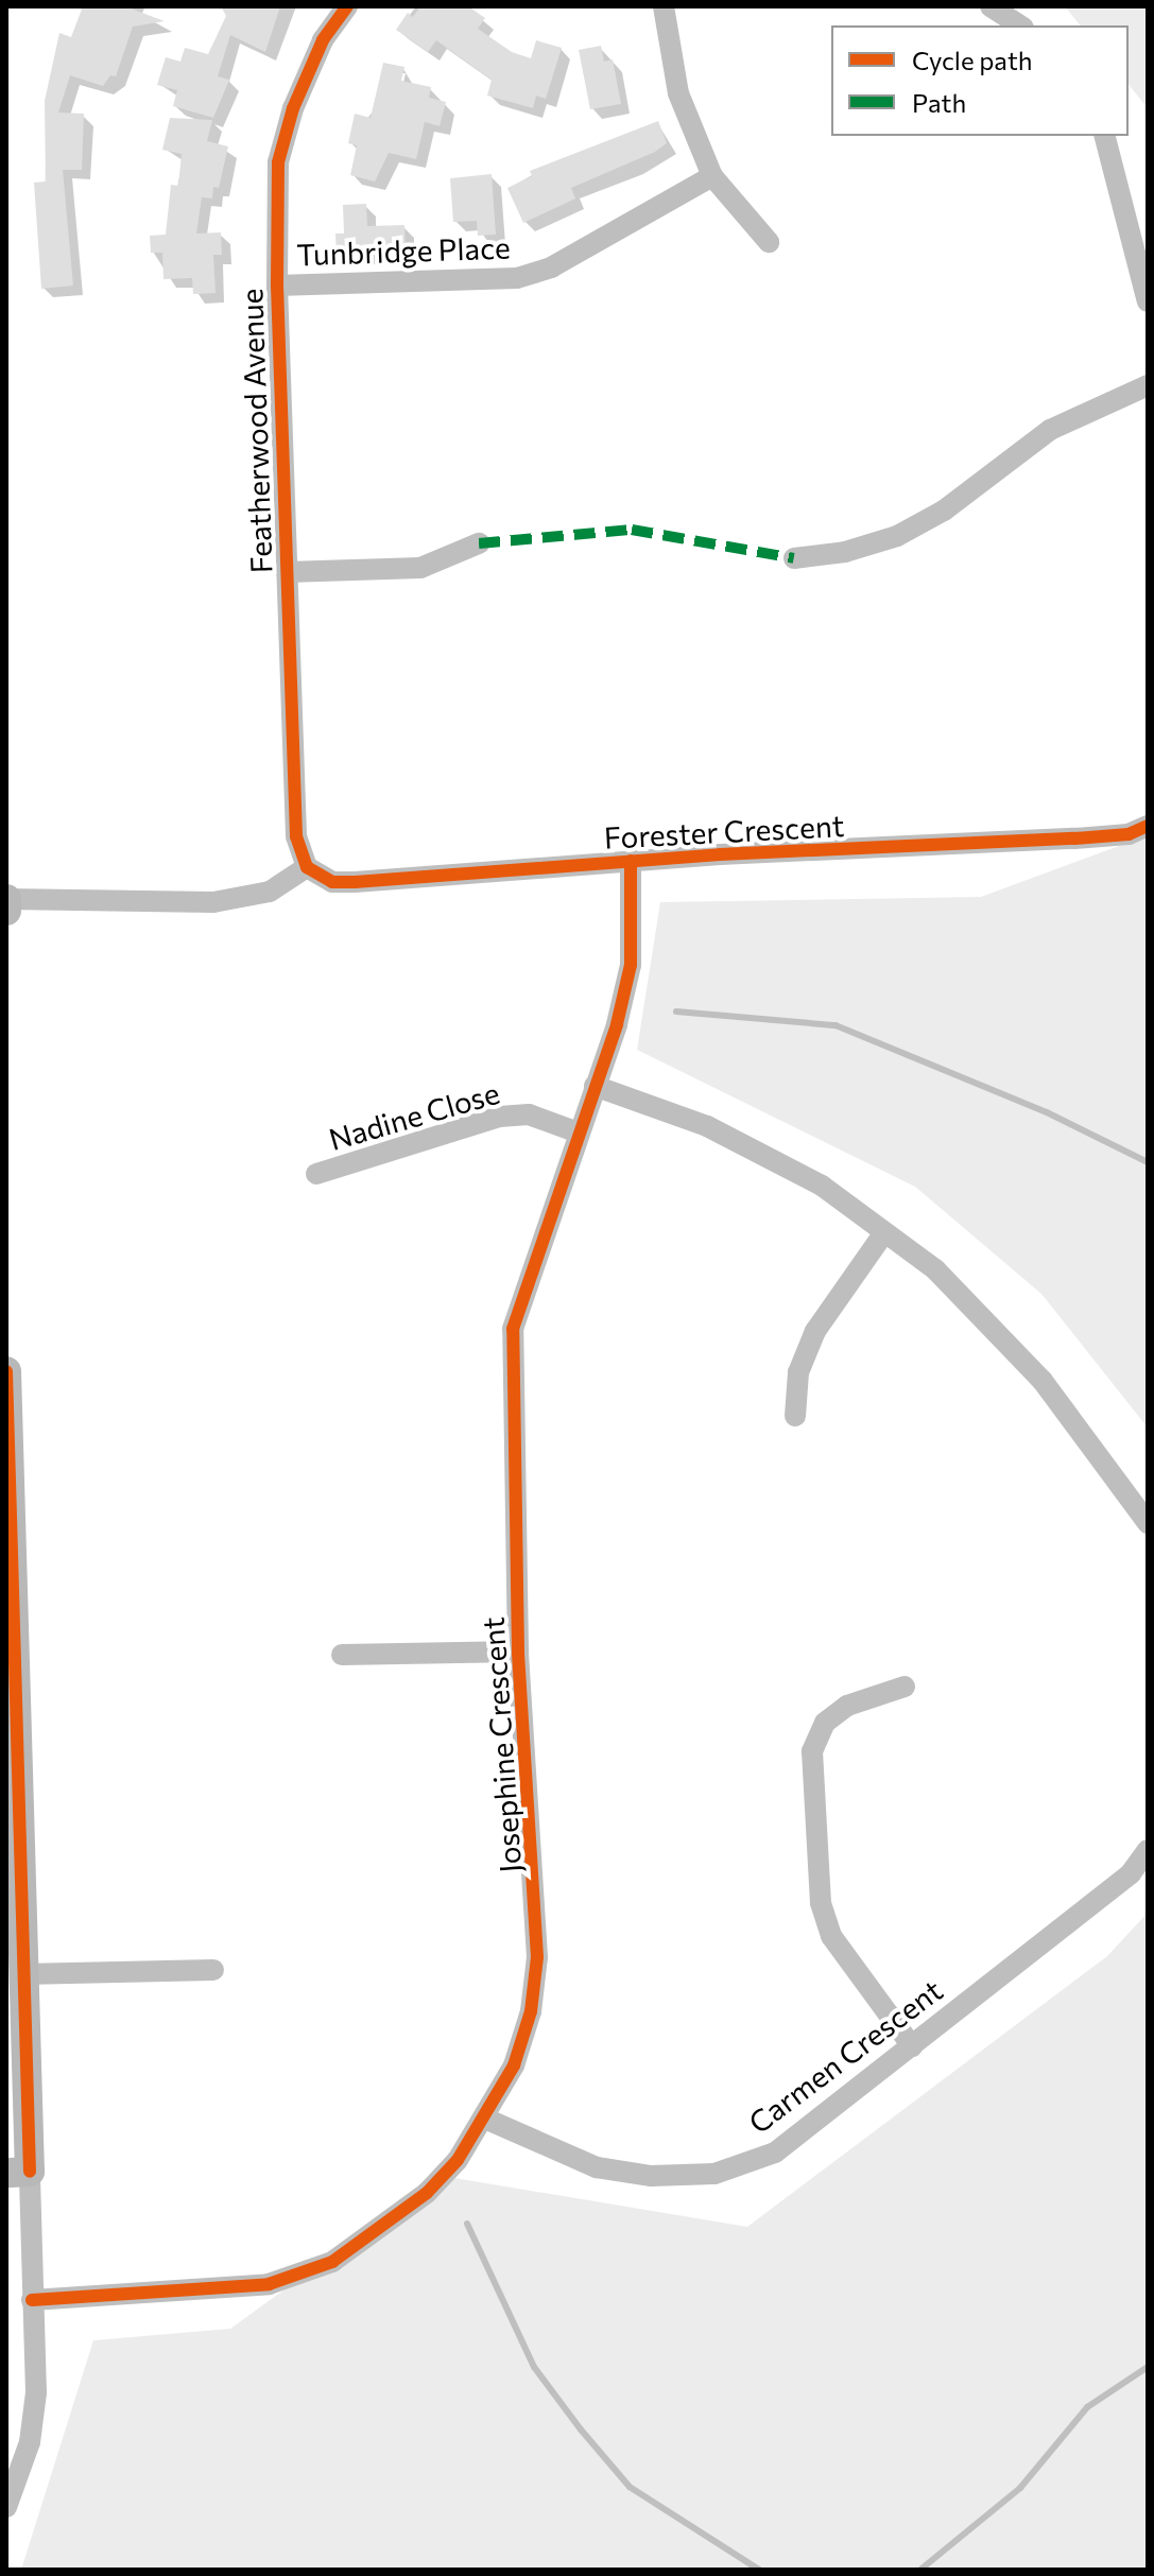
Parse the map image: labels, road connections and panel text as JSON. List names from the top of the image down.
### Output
{
  "streets": {
    "street": [
      "Tunbridge Place",
      "Featherwood Avenue",
      "Forester Crescent",
      "Nadine Close",
      "Josephine Crescent",
      "Carmen Crescent"
    ]
  },
  "crossings": [
    ["Tunbridge Place", "Featherwood Avenue"],
    ["Featherwood Avenue", "Forester Crescent"],
    ["Forester Crescent", "Josephine Crescent"],
    ["Nadine Close", "Josephine Crescent"],
    ["Josephine Crescent", "Carmen Crescent"]
  ],
  "legend": ["Cycle path", "Path"]
}
